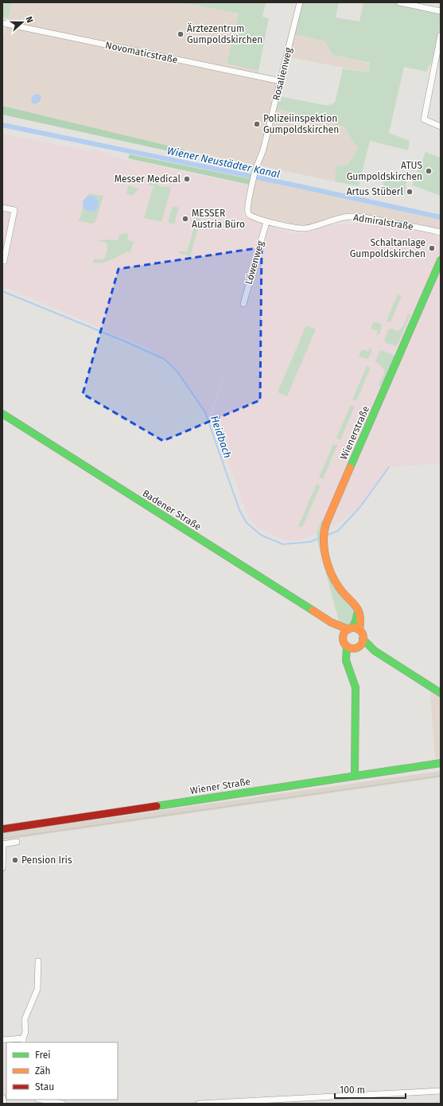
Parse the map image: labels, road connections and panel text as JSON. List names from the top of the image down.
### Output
{
  "streets": {
    "main road": ["Wienerstraße", "Badener Straße", "Wiener Straße"],
    "street": [
      "Novomaticstraße",
      "Rosalienweg",
      "Admiralstraße",
      "Löwenweg"
    ]
  },
  "crossings": [
    ["Novomaticstraße", "Rosalienweg"],
    ["Rosalienweg", "Admiralstraße"],
    ["Admiralstraße", "Löwenweg"]
  ],
  "water": ["Wiener Neustädter Kanal", "Heidbach"],
  "places": [
    "Ärztezentrum Gumpoldskirchen",
    "Polizeiinspektion Gumpoldskirchen",
    "ATUS Gumpoldskirchen",
    "Messer Medical",
    "Artus Stüberl",
    "MESSER Austria Büro",
    "Schaltanlage Gumpoldskirchen",
    "Pension Iris"
  ],
  "legend": ["Frei", "Zäh", "Stau"],
  "scale_bar": "100 m",
  "north": "right"
}
